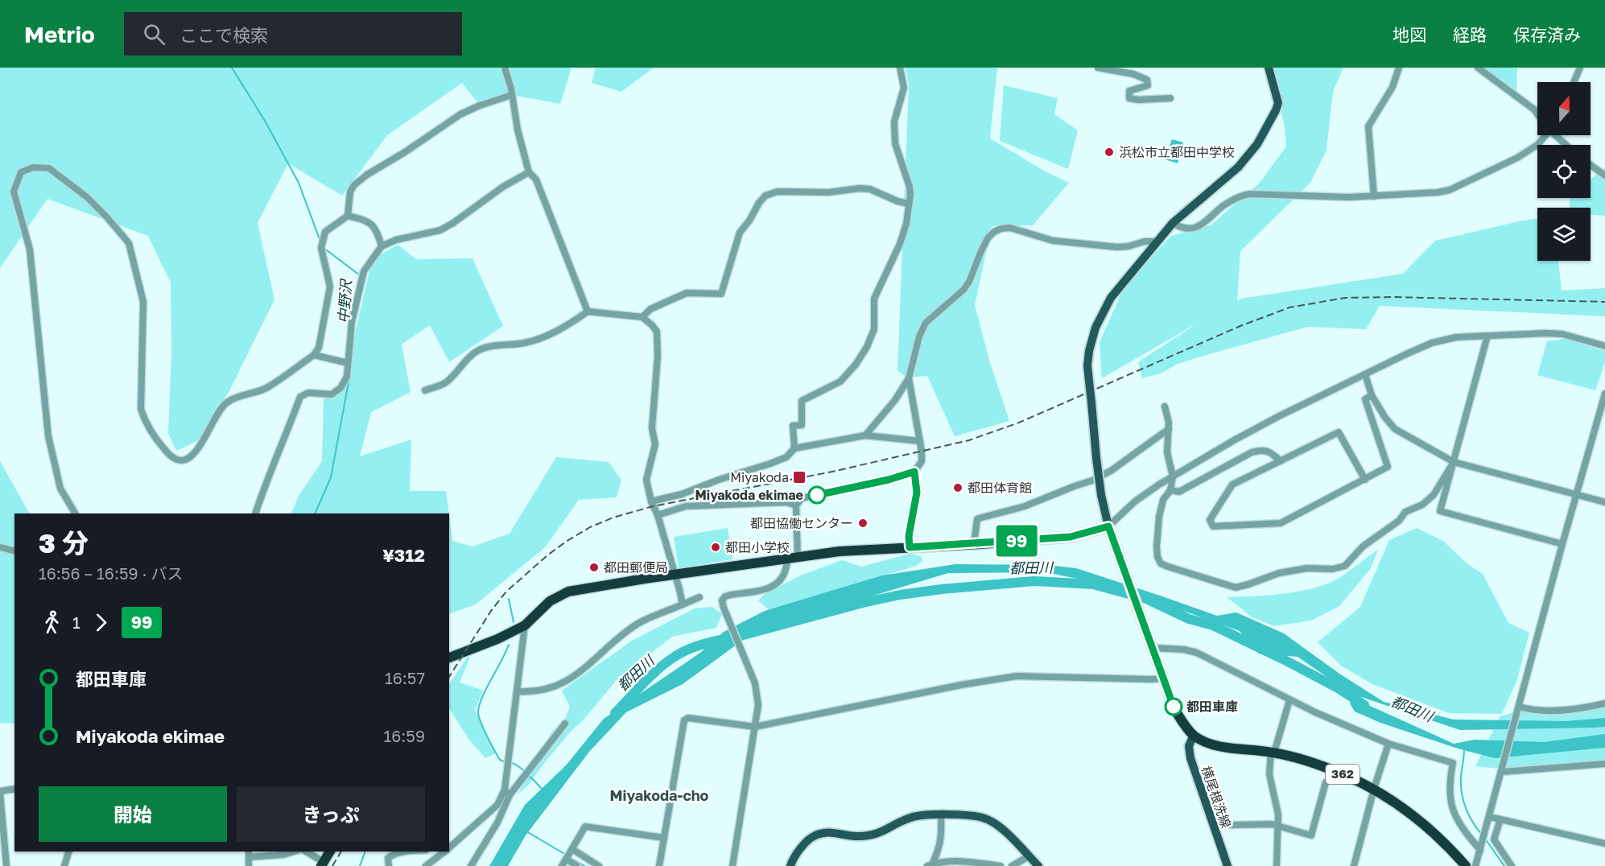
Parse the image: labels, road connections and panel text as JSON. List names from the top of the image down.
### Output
{
  "streets": {
    "highway": ["362"],
    "main road": ["横尾根洗線"]
  },
  "crossings": [
    ["362", "横尾根洗線"]
  ],
  "districts": ["Miyakoda-cho"],
  "water": ["中野沢", "都田川"],
  "places": {
    "other": [
      "浜松市立都田中学校",
      "都田体育館",
      "Miyakoda ekimae",
      "都田協働センター",
      "都田小学校",
      "都田郵便局",
      "都田車庫"
    ],
    "transit": ["Miyakoda"]
  },
  "lines": ["bus line 99"],
  "north": "top",
  "page": {
    "header": "Metrio",
    "search": "ここで検索",
    "nav": ["地図", "経路", "保存済み"],
    "on_map": "99",
    "heading": ["3 分", "16:56 – 16:59 · バス", "¥312"],
    "legs": ["1", "99"],
    "list": [
      {
        "name": "都田車庫",
        "value": "16:57"
      },
      {
        "name": "Miyakoda ekimae",
        "value": "16:59"
      }
    ],
    "buttons": ["開始", "きっぷ"]
  }
}
